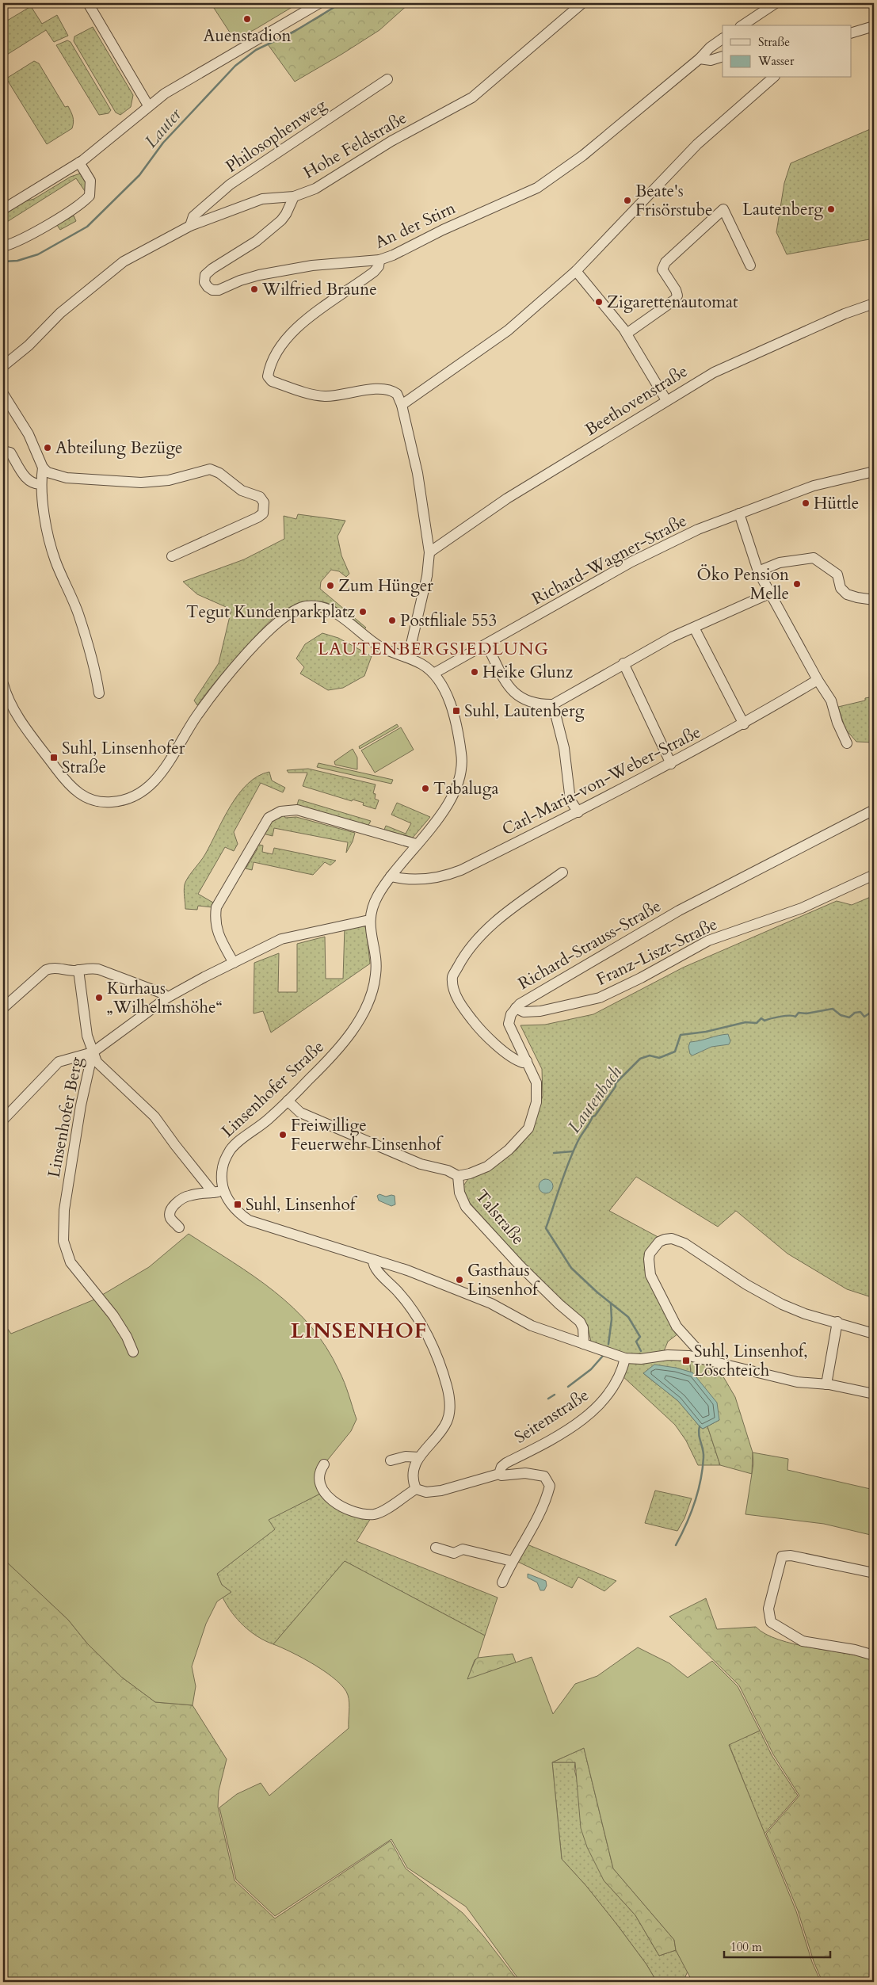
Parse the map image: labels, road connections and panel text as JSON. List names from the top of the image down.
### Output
{
  "streets": {
    "street": [
      "Philosophenweg",
      "Hohe Feldstraße",
      "An der Stirn",
      "Beethovenstraße",
      "Richard-Wagner-Straße",
      "Carl-Maria-von-Weber-Straße",
      "Richard-Strauss-Straße",
      "Franz-Liszt-Straße",
      "Linsenhofer Straße",
      "Linsenhofer Berg",
      "Talstraße",
      "Seitenstraße"
    ]
  },
  "crossings": [
    ["Philosophenweg", "Hohe Feldstraße"],
    ["Hohe Feldstraße", "An der Stirn"],
    ["Richard-Wagner-Straße", "Linsenhofer Straße"],
    ["Carl-Maria-von-Weber-Straße", "Linsenhofer Straße"],
    ["Richard-Strauss-Straße", "Franz-Liszt-Straße"],
    ["Richard-Strauss-Straße", "Talstraße"],
    ["Linsenhofer Straße", "Talstraße"],
    ["Linsenhofer Straße", "Seitenstraße"]
  ],
  "districts": ["LAUTENBERGSIEDLUNG", "LINSENHOF"],
  "water": ["Lauter", "Lautenbach"],
  "places": {
    "other": [
      "Auenstadion",
      "Beate's Frisörstube",
      "Lautenberg",
      "Wilfried Braune",
      "Zigarettenautomat",
      "Abteilung Bezüge",
      "Hüttle",
      "Öko Pension Melle",
      "Zum Hünger",
      "Tegut Kundenparkplatz",
      "Postfiliale 553",
      "Heike Glunz",
      "Tabaluga",
      "Kurhaus „Wilhelmshöhe“",
      "Freiwillige Feuerwehr Linsenhof",
      "Gasthaus Linsenhof"
    ],
    "transit": [
      "Suhl, Lautenberg",
      "Suhl, Linsenhofer Straße",
      "Suhl, Linsenhof",
      "Suhl, Linsenhof, Löschteich"
    ]
  },
  "legend": ["Straße", "Wasser"],
  "scale_bar": "100 m"
}
